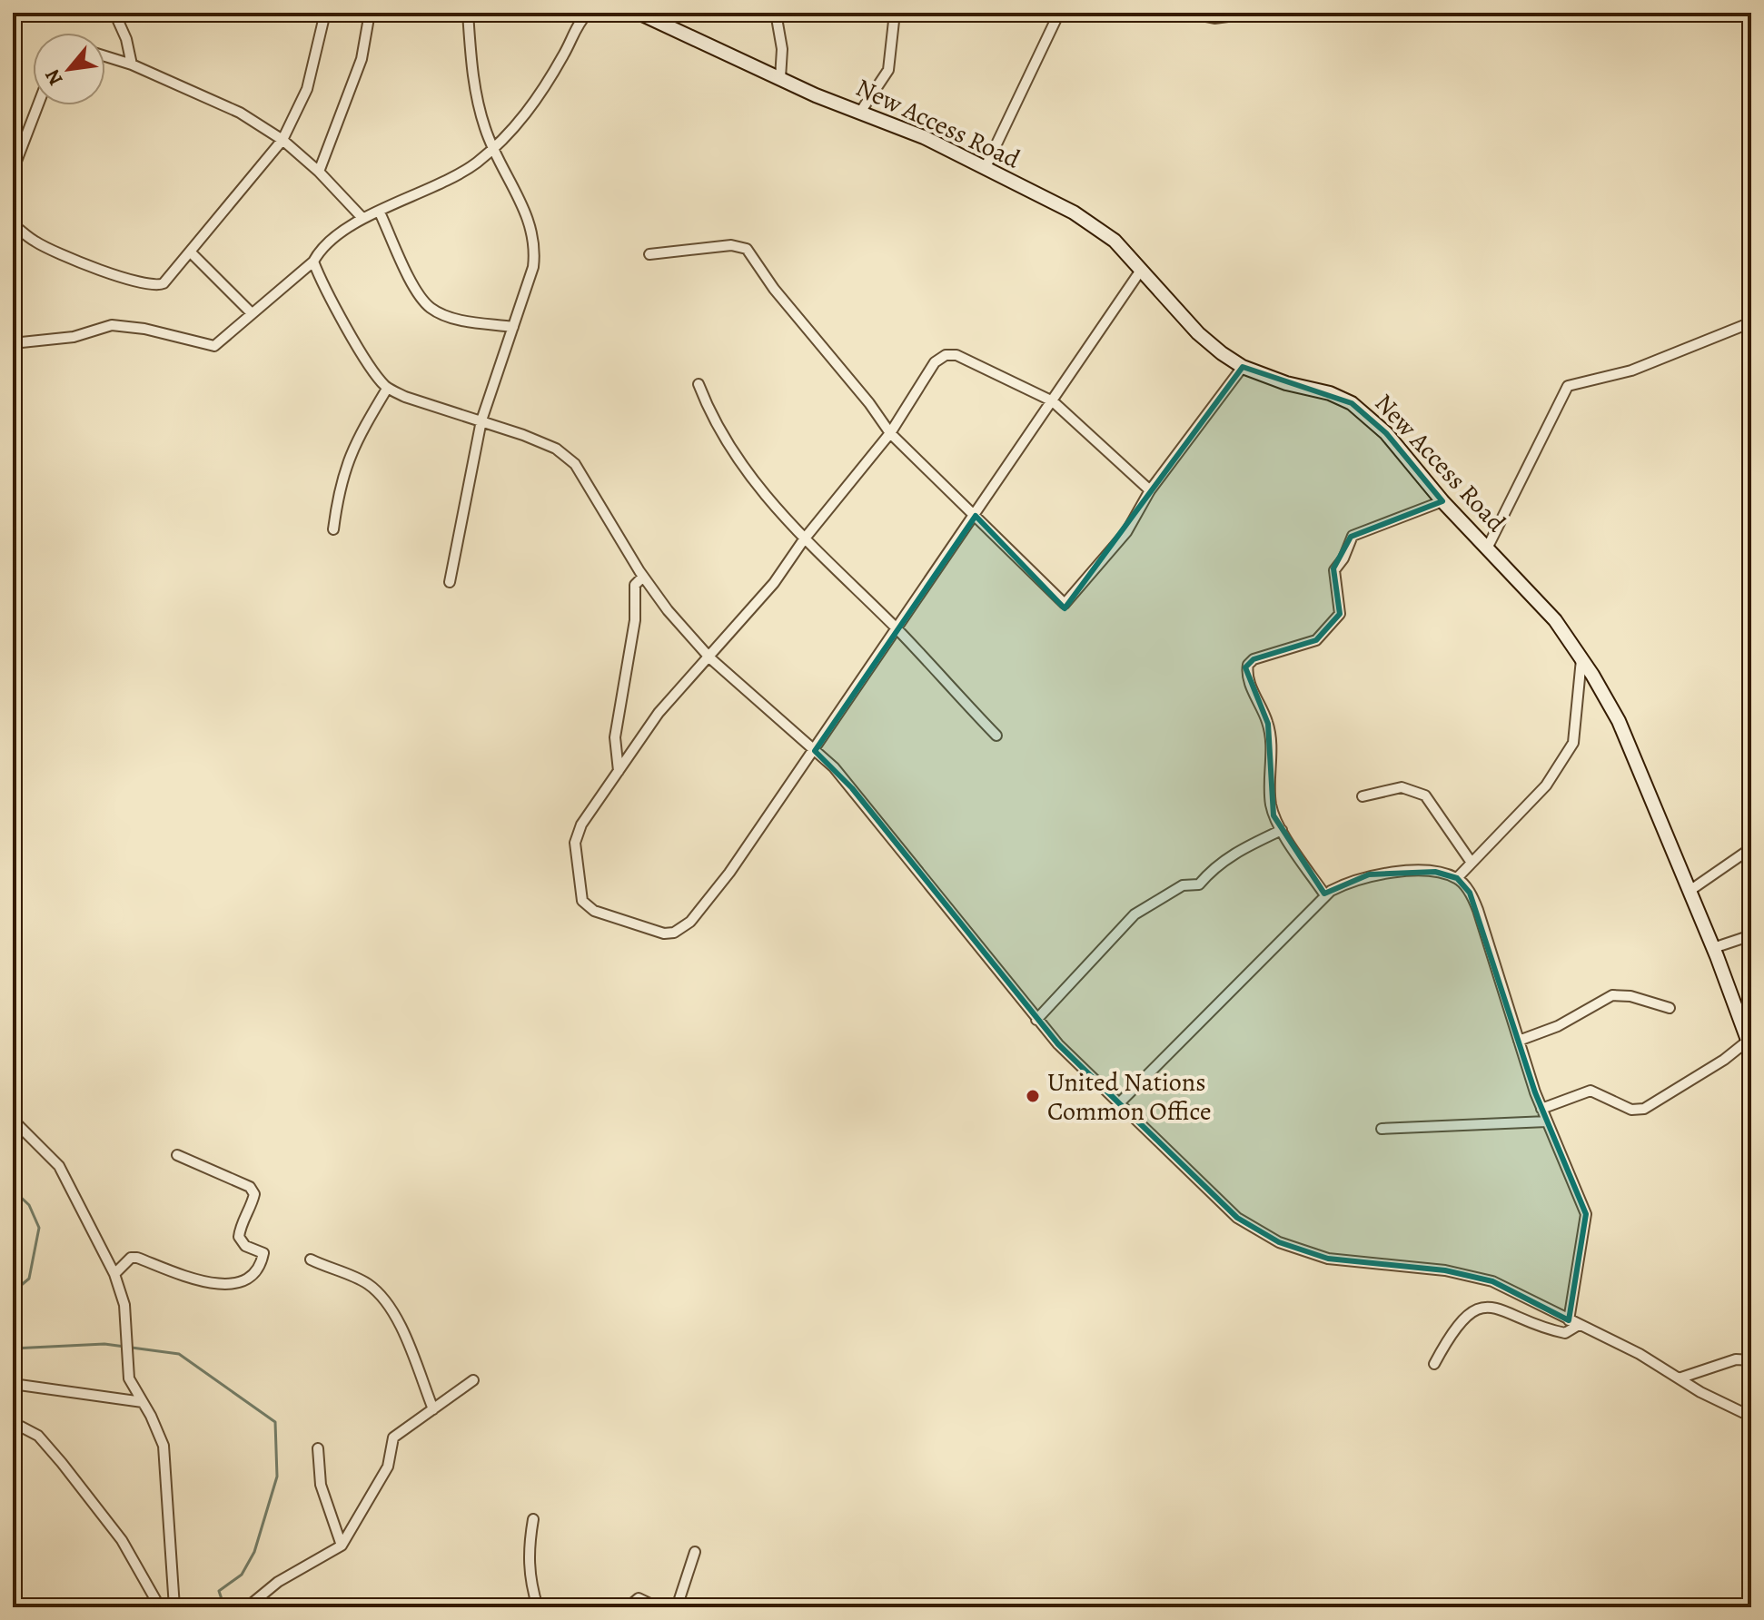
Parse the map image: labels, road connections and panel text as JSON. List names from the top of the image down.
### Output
{
  "streets": {
    "main road": ["New Access Road"]
  },
  "places": ["United Nations Common Office"],
  "north": "bottom left"
}
